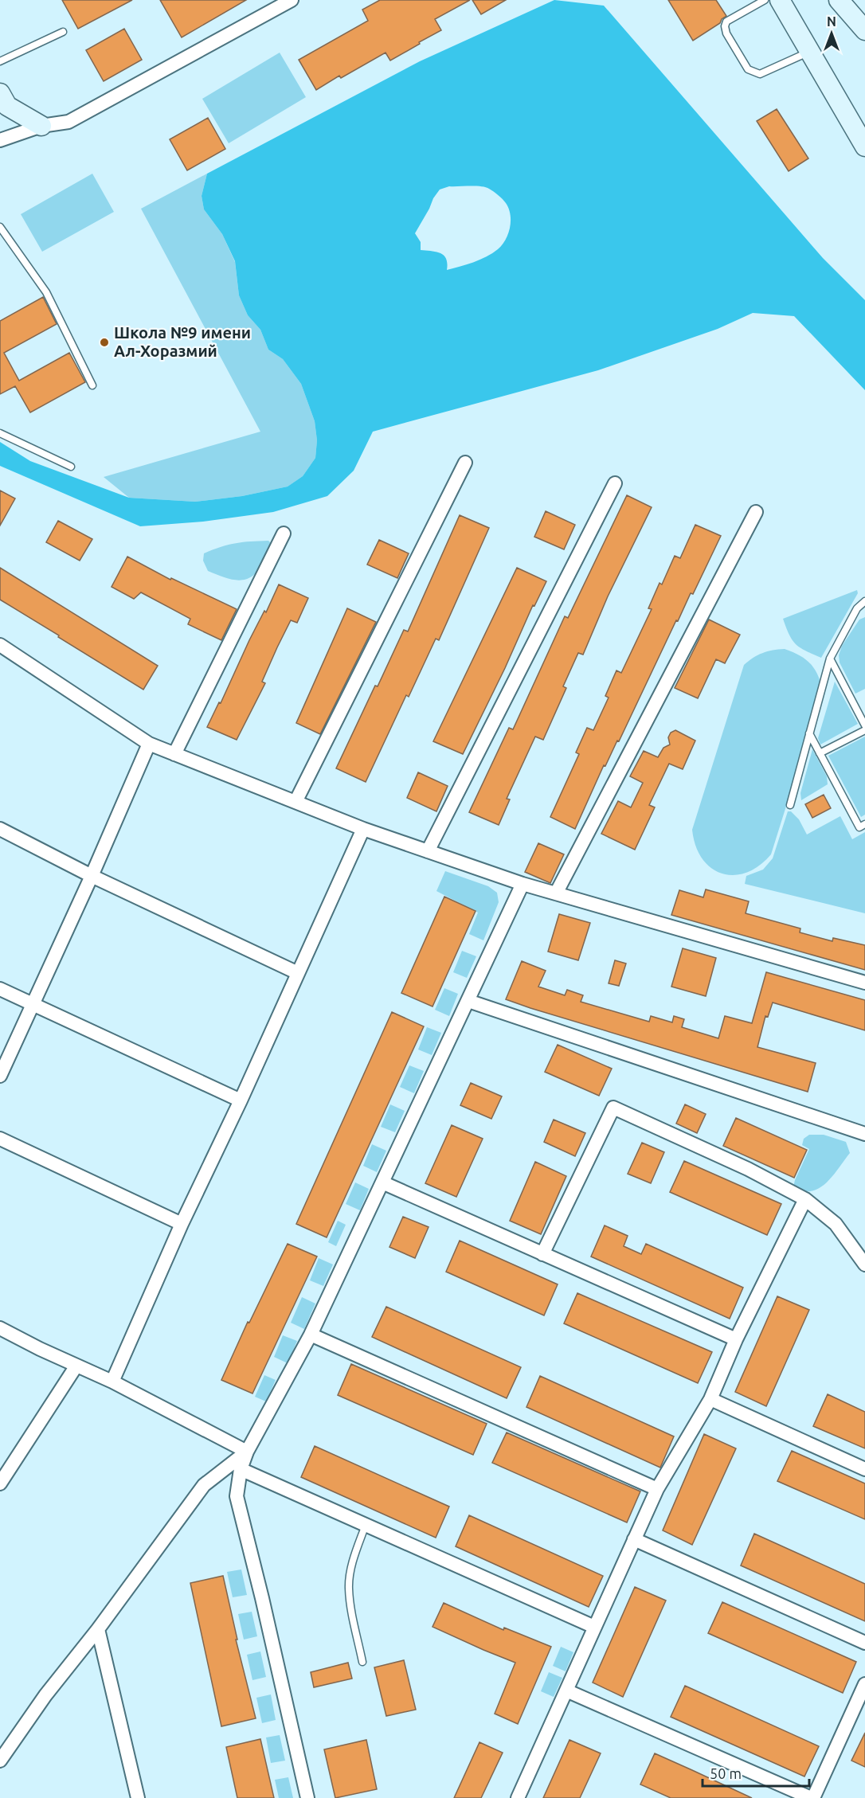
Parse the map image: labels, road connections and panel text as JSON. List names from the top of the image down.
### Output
{
  "places": ["Школа №9 имени Ал-Хоразмий"],
  "scale_bar": "50 m",
  "north": "top"
}
